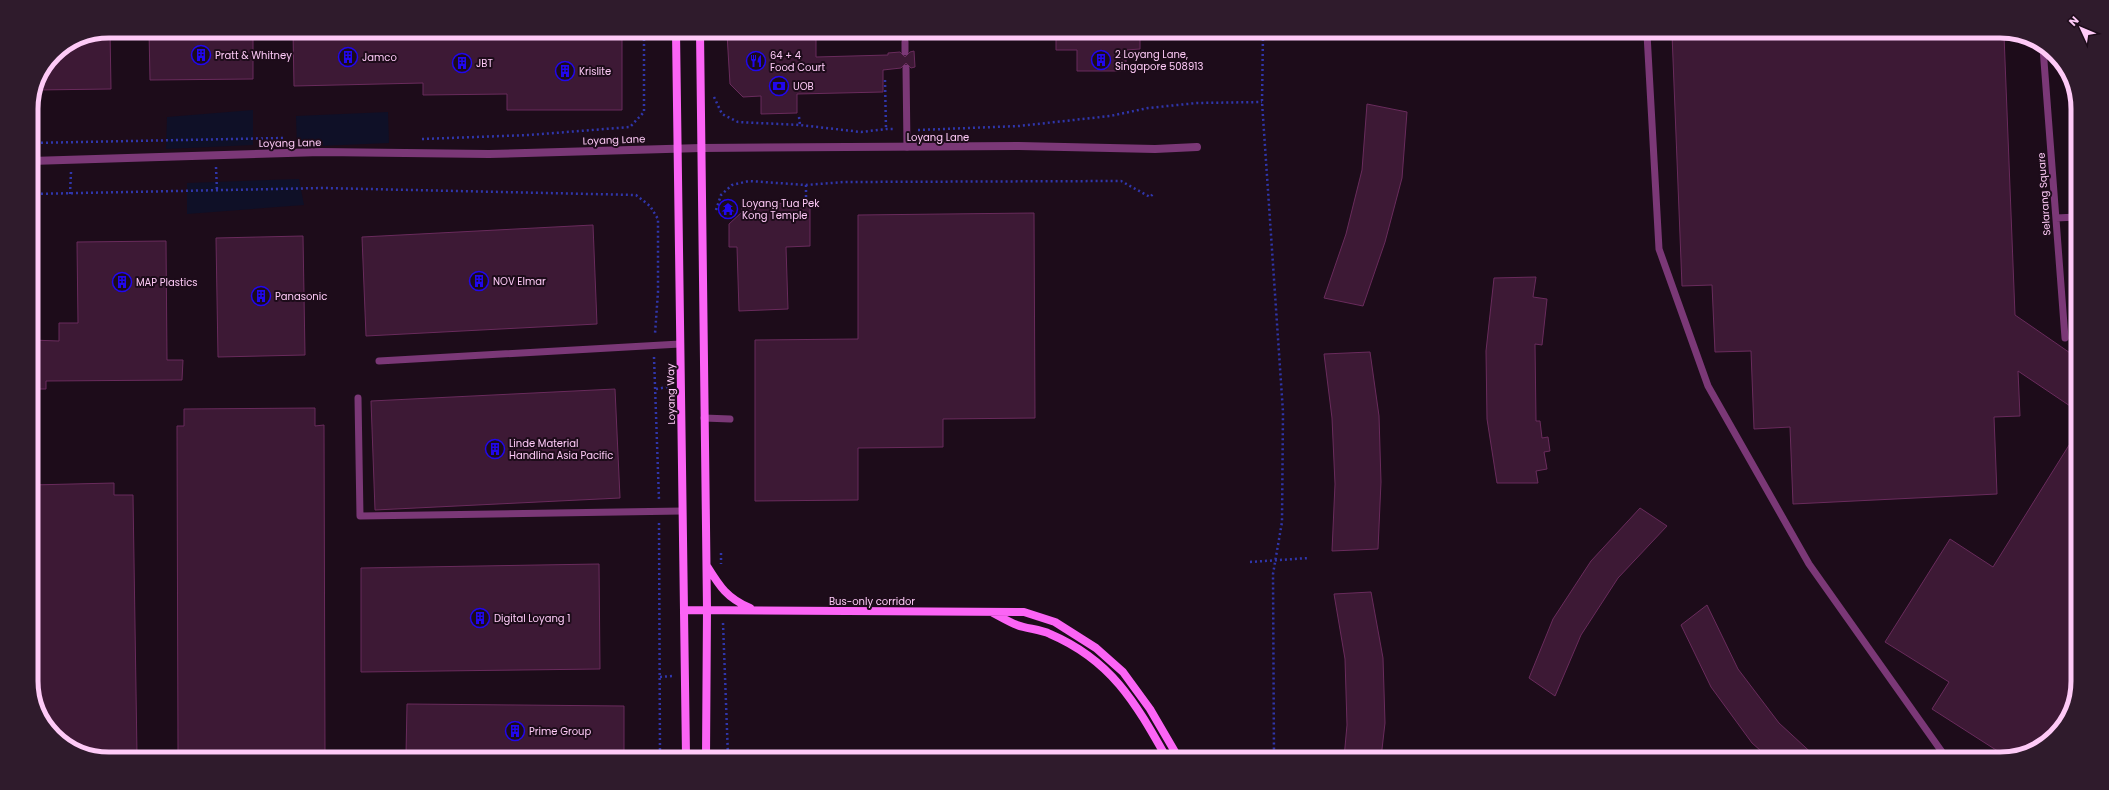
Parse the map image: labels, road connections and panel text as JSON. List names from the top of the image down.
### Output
{
  "streets": {
    "main road": ["Loyang Way", "Bus-only corridor"],
    "street": ["Loyang Lane"],
    "lane": ["Selarang Square"]
  },
  "crossings": [
    ["Loyang Lane", "Loyang Way"],
    ["Loyang Way", "Bus-only corridor"]
  ],
  "places": {
    "building": [
      "Pratt & Whitney",
      "Jamco",
      "2 Loyang Lane, Singapore 508913",
      "JBT",
      "Krislite",
      "NOV Elmar",
      "MAP Plastics",
      "Panasonic",
      "Linde Material Handlina Asia Pacific",
      "Digital Loyang 1",
      "Prime Group"
    ],
    "restaurant": ["64 + 4 Food Court"],
    "bank": ["UOB"],
    "temple": ["Loyang Tua Pek Kong Temple"]
  },
  "north": "top left"
}
